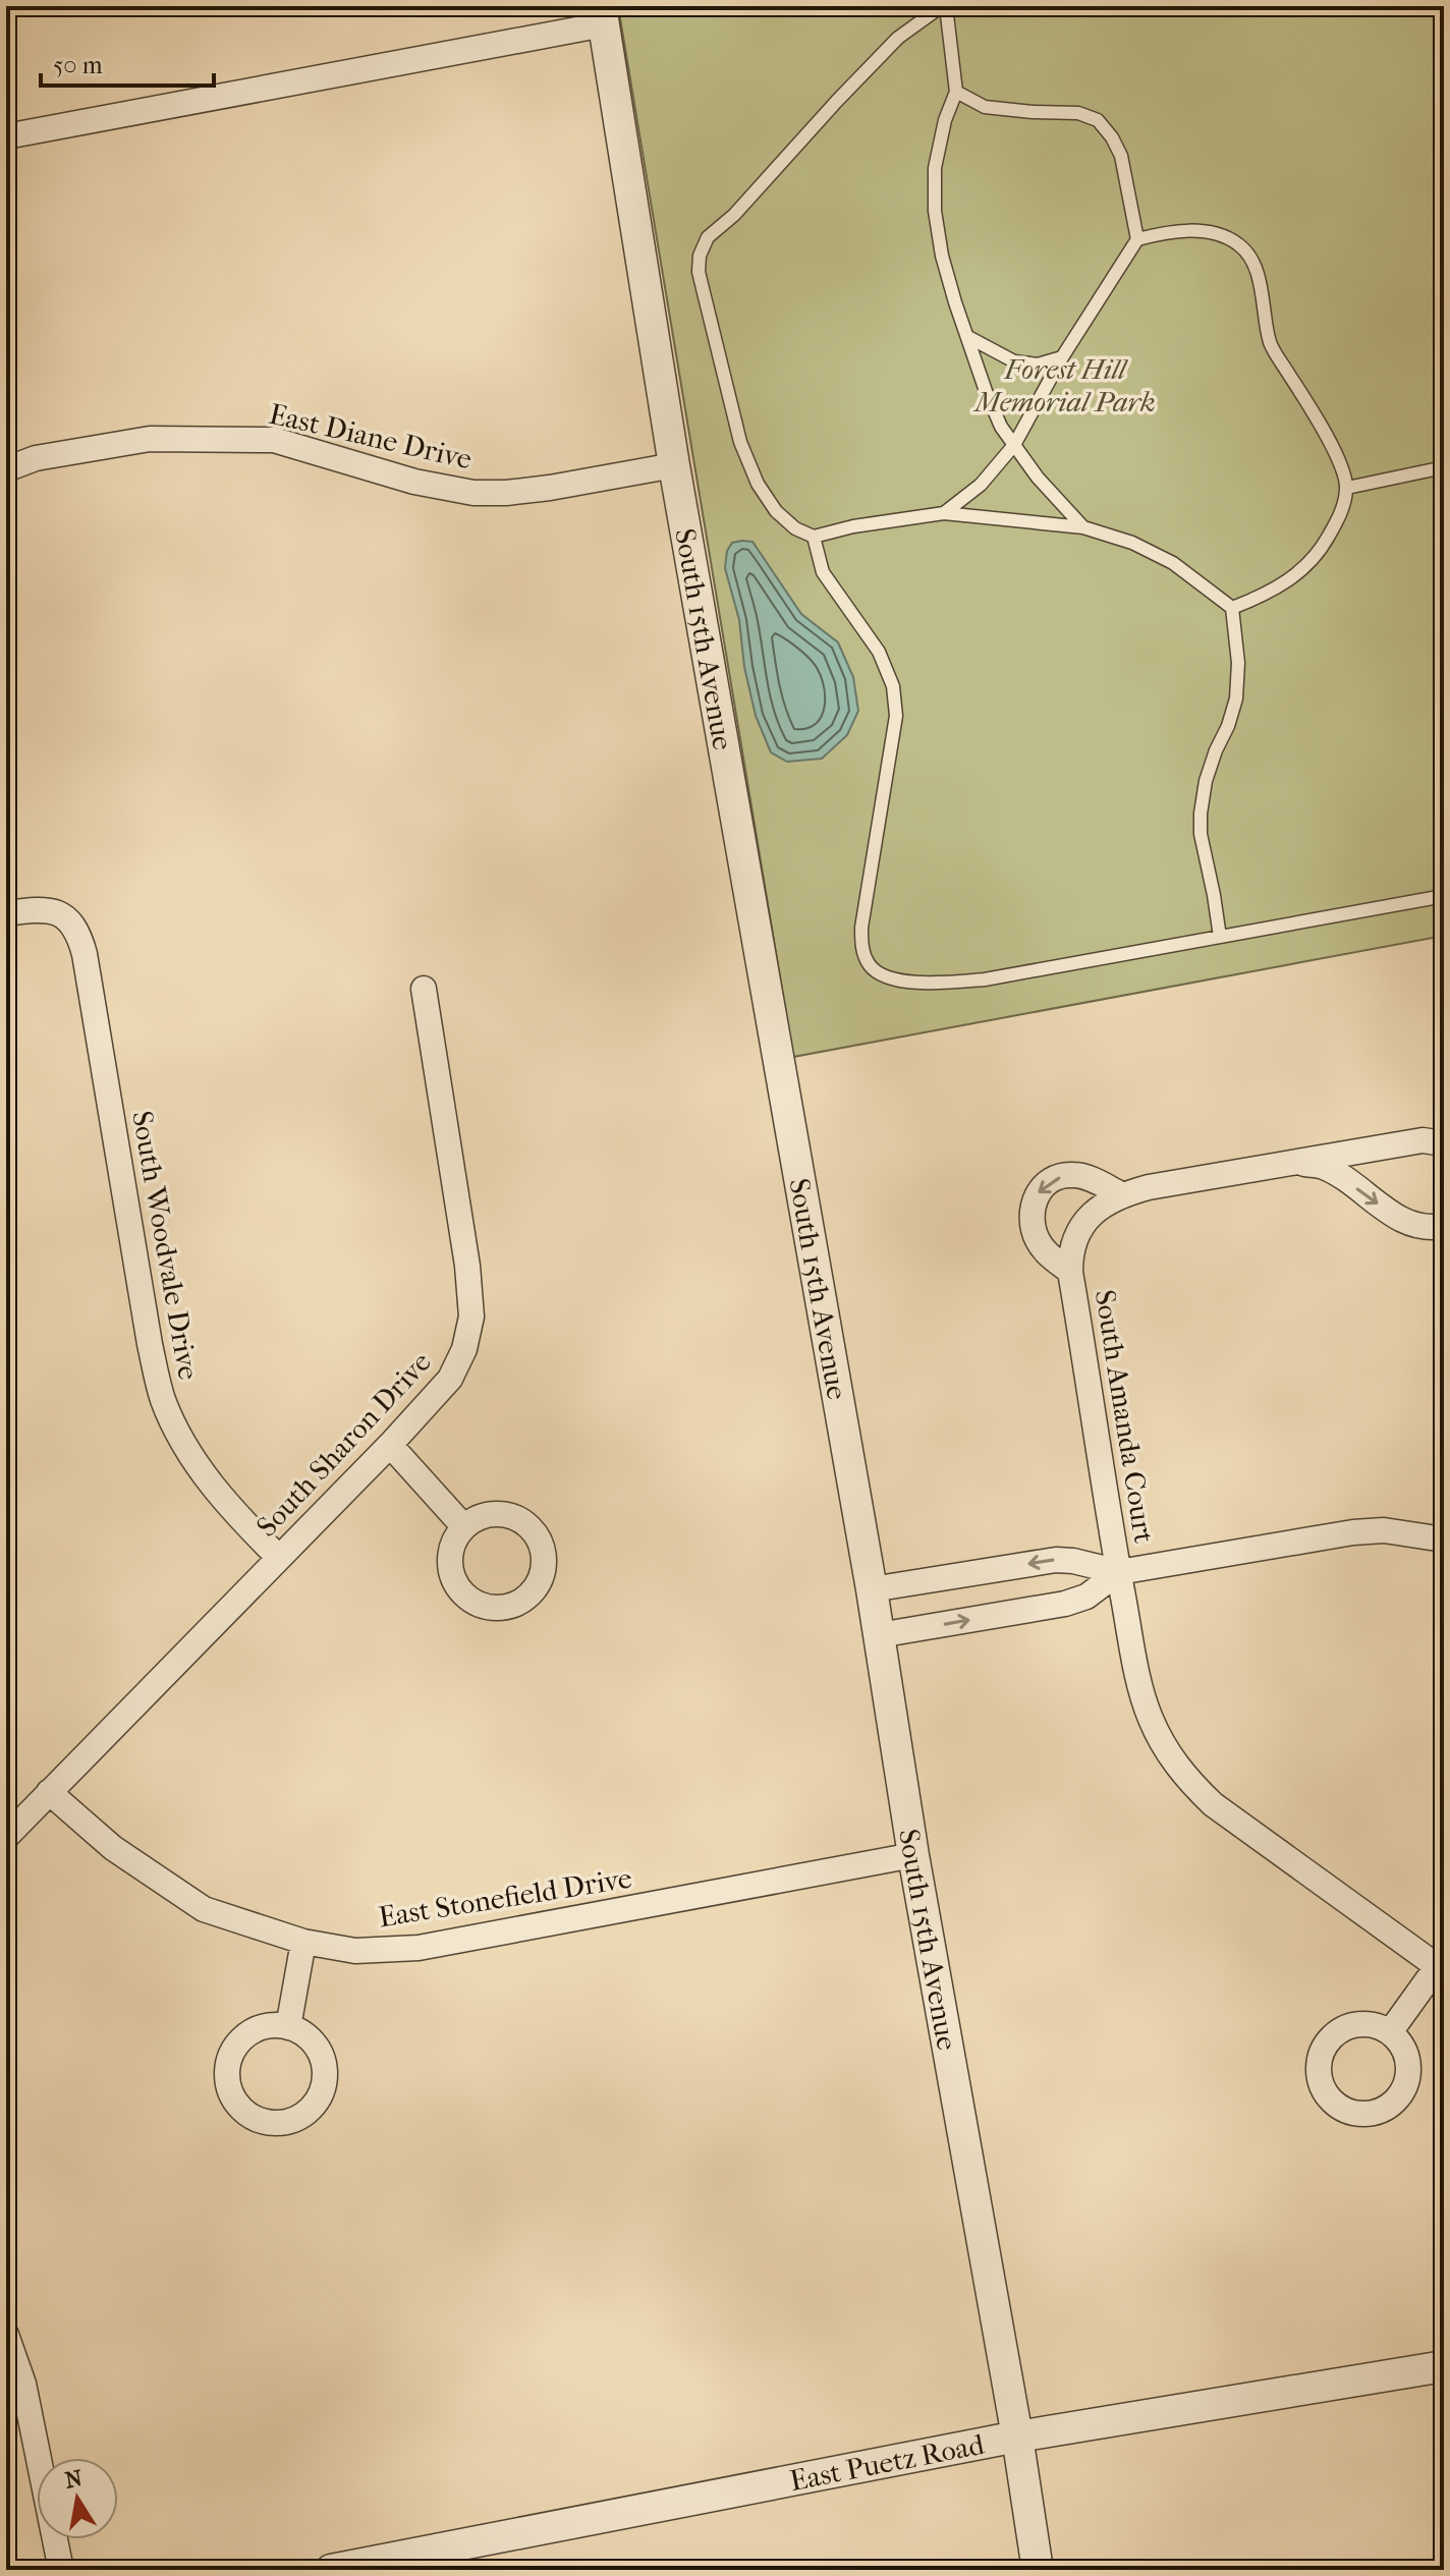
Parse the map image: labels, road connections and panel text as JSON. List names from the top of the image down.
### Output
{
  "streets": {
    "street": [
      "East Diane Drive",
      "South 15th Avenue",
      "South Woodvale Drive",
      "South Amanda Court",
      "South Sharon Drive",
      "East Stonefield Drive",
      "East Puetz Road"
    ]
  },
  "crossings": [
    ["East Diane Drive", "South 15th Avenue"],
    ["South 15th Avenue", "East Stonefield Drive"],
    ["South 15th Avenue", "East Puetz Road"],
    ["South Woodvale Drive", "South Sharon Drive"],
    ["South Sharon Drive", "East Stonefield Drive"]
  ],
  "parks": ["Forest Hill Memorial Park"],
  "scale_bar": "50 m",
  "north": "top"
}
